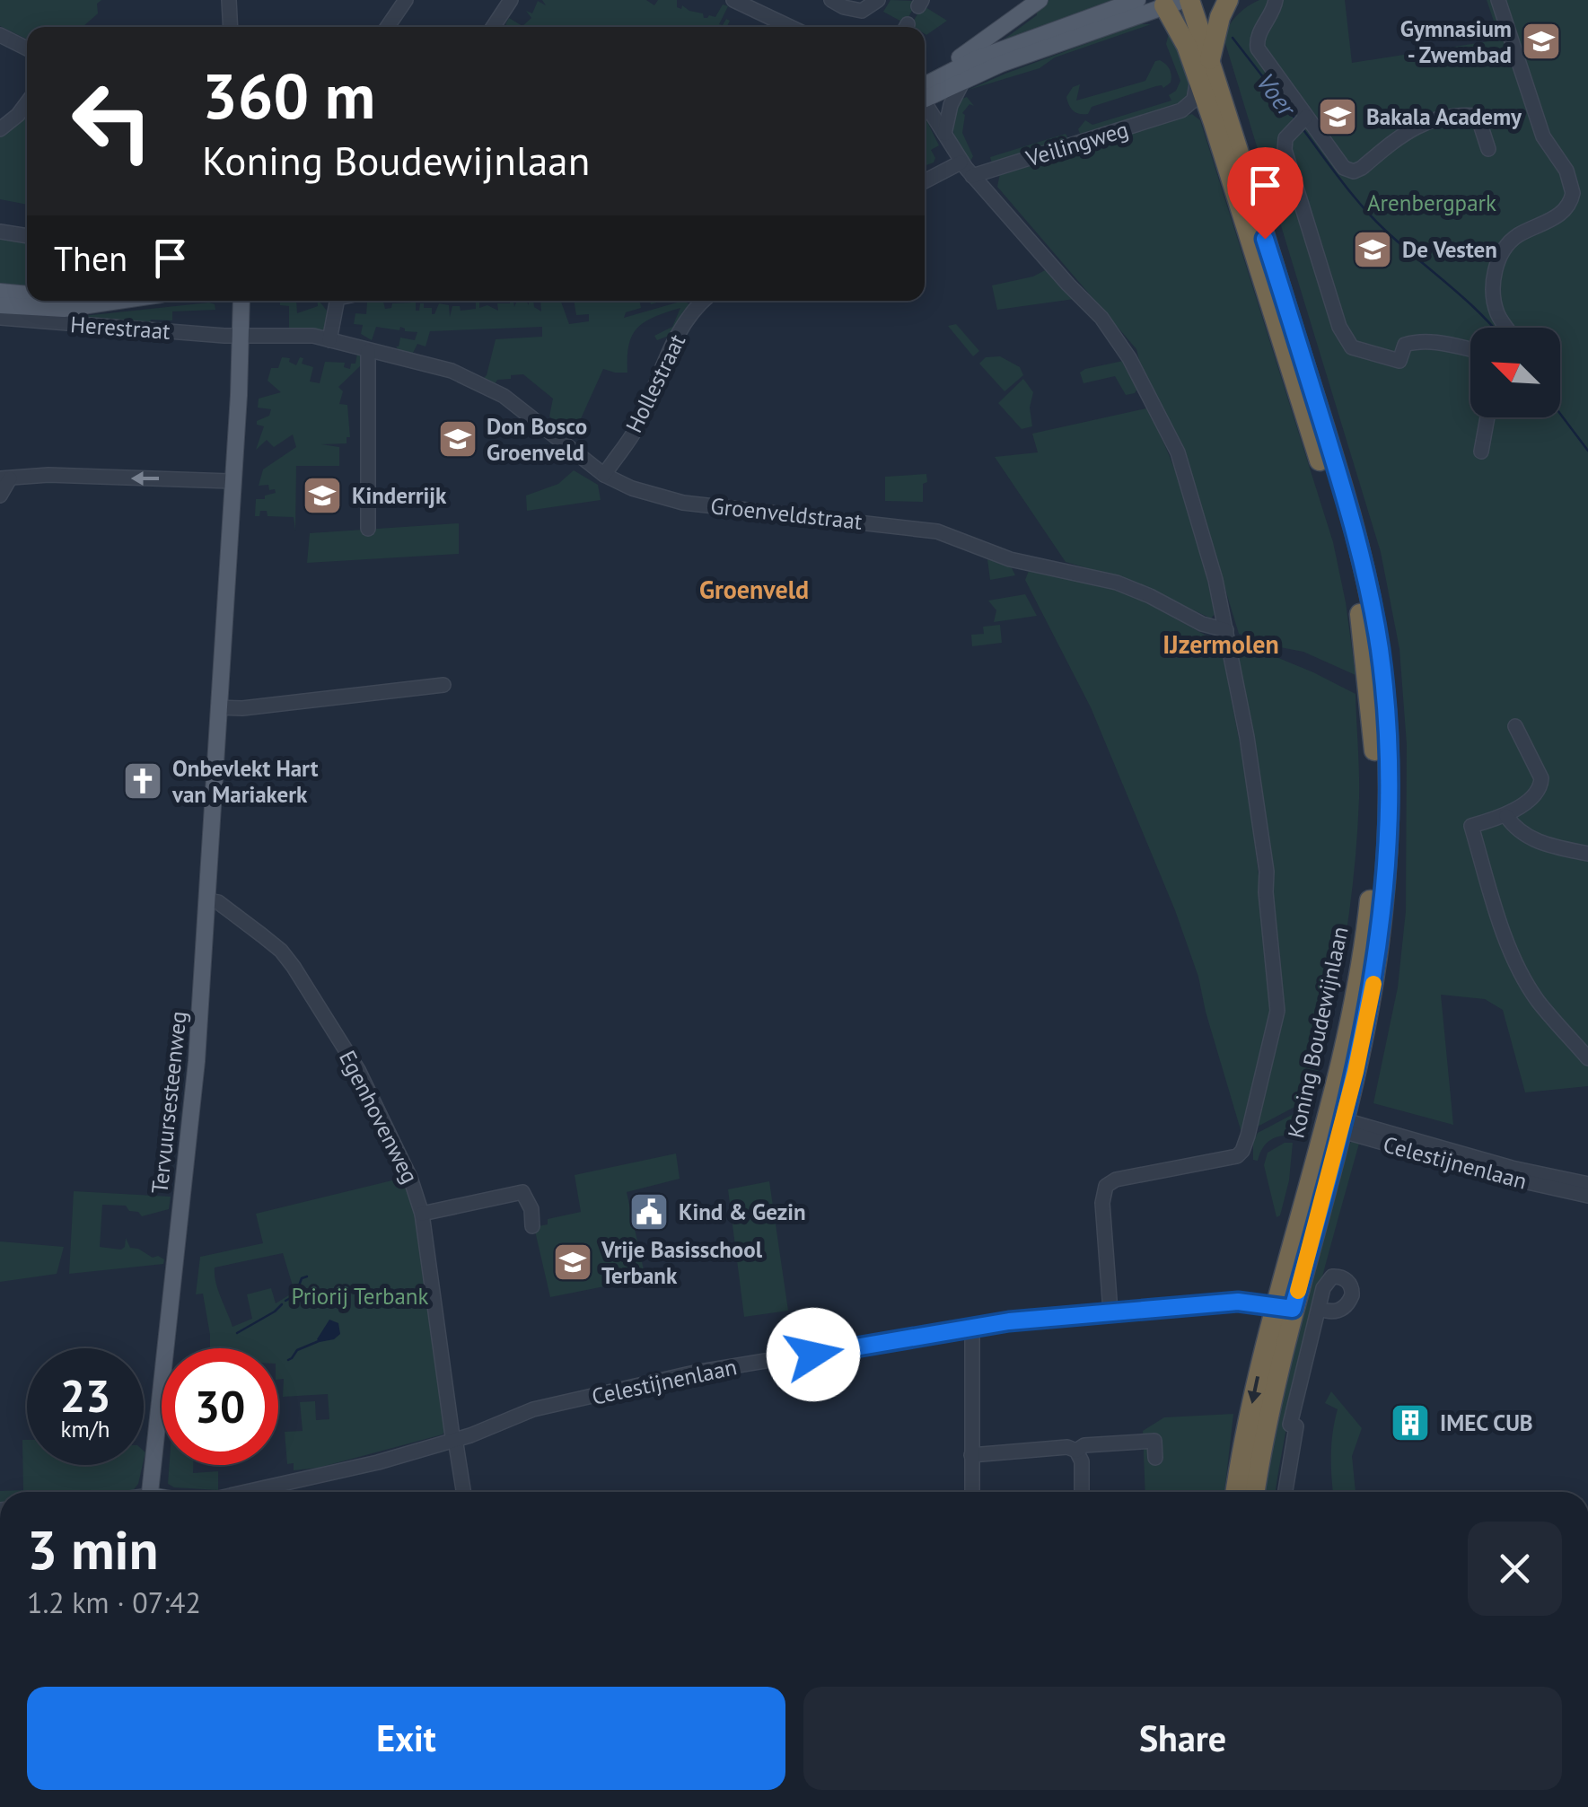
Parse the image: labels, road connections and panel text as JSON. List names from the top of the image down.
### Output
{
  "streets": {
    "highway": ["Koning Boudewijnlaan"],
    "main road": ["Tervuursesteenweg"],
    "street": [
      "Veilingweg",
      "Herestraat",
      "Hollestraat",
      "Groenveldstraat",
      "Egenhovenweg",
      "Celestijnenlaan"
    ]
  },
  "crossings": [
    ["Herestraat", "Groenveldstraat"],
    ["Herestraat", "Tervuursesteenweg"],
    ["Hollestraat", "Groenveldstraat"],
    ["Groenveldstraat", "Tervuursesteenweg"],
    ["Koning Boudewijnlaan", "Celestijnenlaan"],
    ["Tervuursesteenweg", "Egenhovenweg"],
    ["Egenhovenweg", "Celestijnenlaan"]
  ],
  "districts": ["Groenveld", "IJzermolen"],
  "water": ["Voer"],
  "parks": ["Arenbergpark", "Priorij Terbank"],
  "places": {
    "school or university": [
      "Gymnasium - Zwembad",
      "Bakala Academy",
      "De Vesten",
      "Don Bosco Groenveld",
      "Kinderrijk",
      "Vrije Basisschool Terbank"
    ],
    "church": ["Onbevlekt Hart van Mariakerk"],
    "public building": ["Kind & Gezin"],
    "building": ["IMEC CUB"]
  },
  "north": "top left",
  "page": {
    "turn": ["360 m", "Koning Boudewijnlaan"],
    "then": "Then",
    "speed": "23 km/h",
    "limit": "30",
    "heading": ["3 min", "1.2 km · 07:42"],
    "buttons": ["Exit", "Share"]
  }
}
